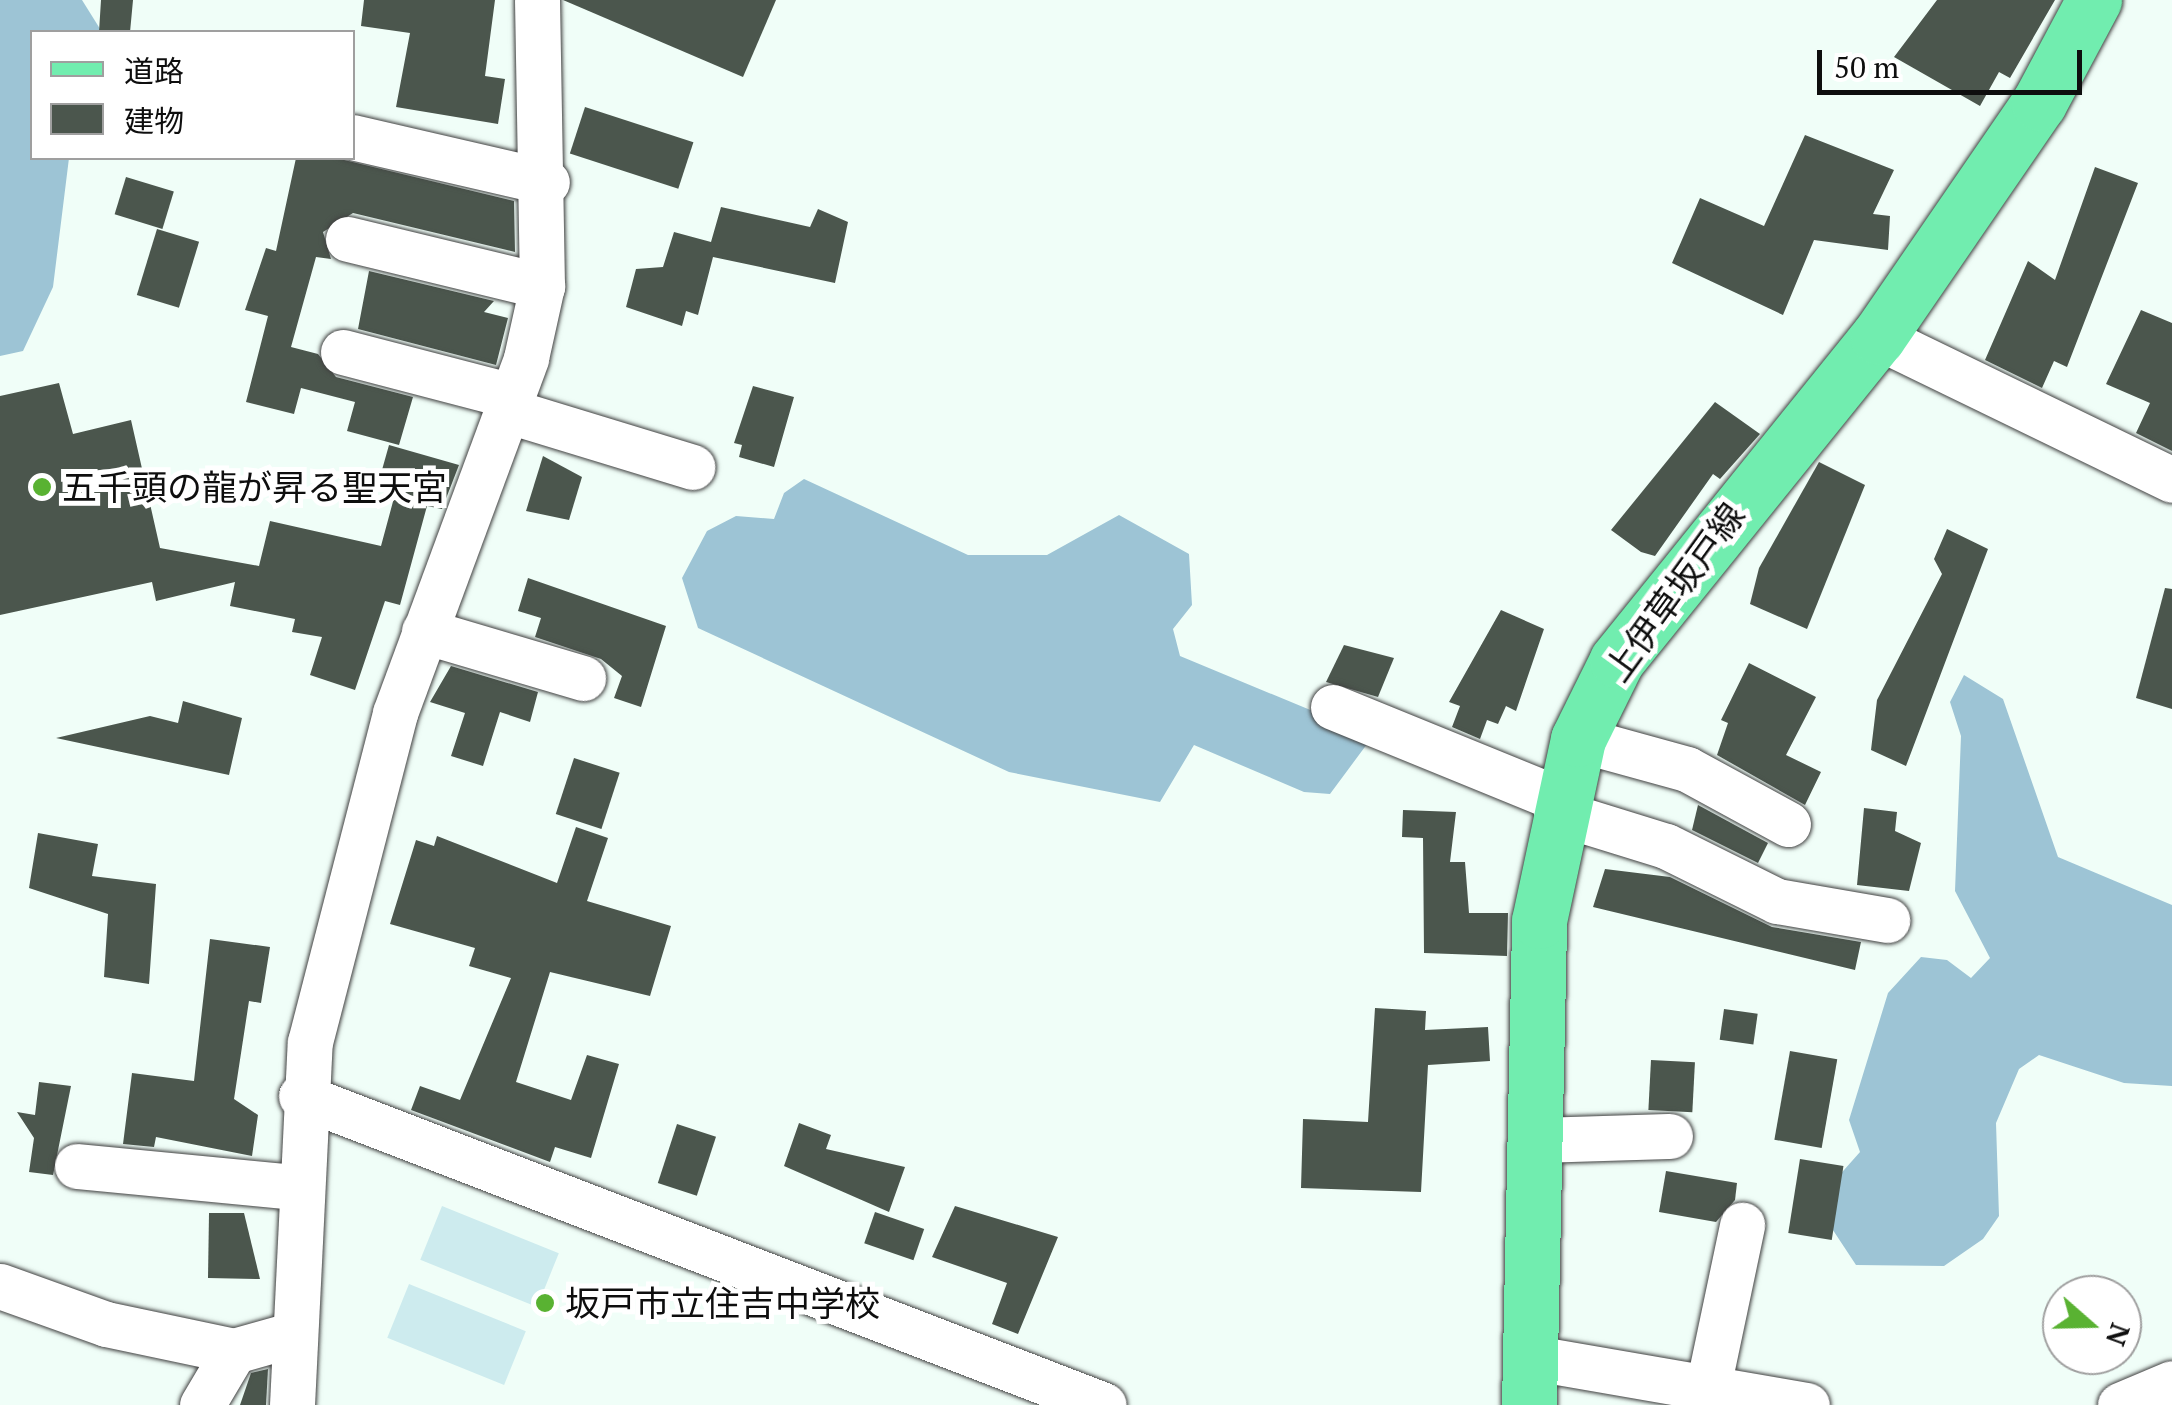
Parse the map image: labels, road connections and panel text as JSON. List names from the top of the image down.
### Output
{
  "streets": {
    "main road": ["上伊草坂戸線"]
  },
  "places": ["五千頭の龍が昇る聖天宮", "坂戸市立住吉中学校"],
  "legend": ["道路", "建物"],
  "scale_bar": "50 m",
  "north": "right"
}
